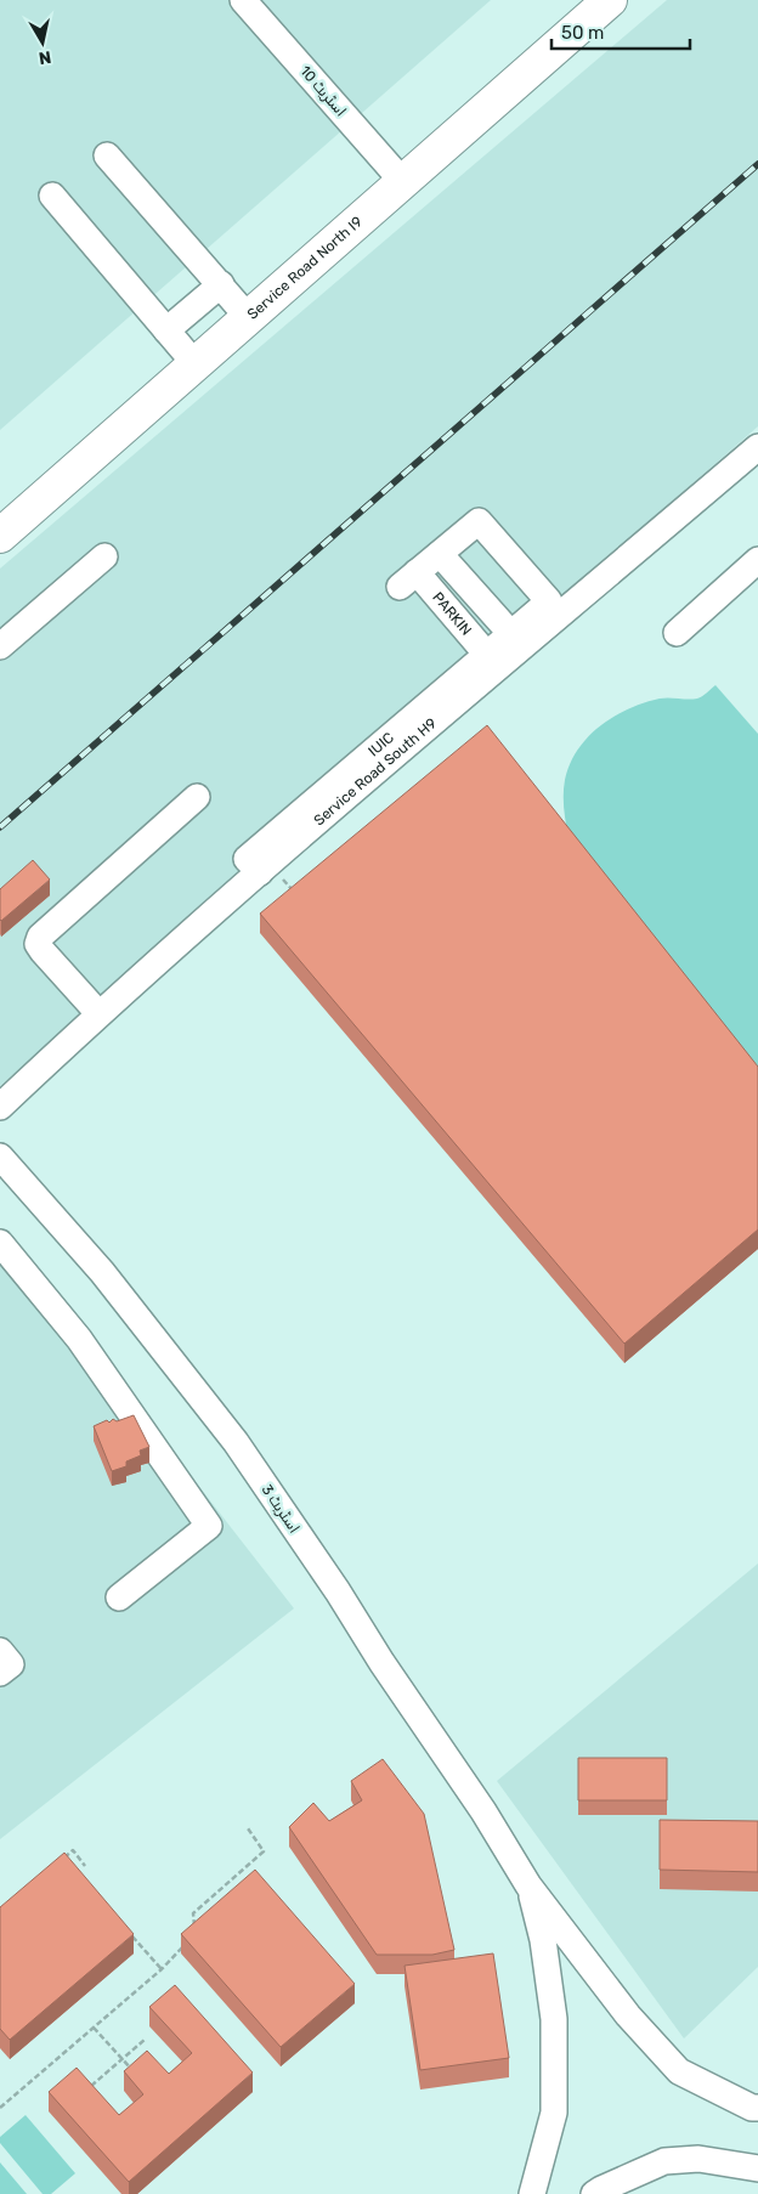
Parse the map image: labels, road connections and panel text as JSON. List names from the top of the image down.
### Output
{
  "streets": {
    "main road": ["Service Road North I9"],
    "street": [
      "اسٹریٹ 10",
      "PARKIN",
      "IUIC",
      "Service Road South H9",
      "اسٹریٹ 3"
    ]
  },
  "crossings": [
    ["اسٹریٹ 10", "Service Road North I9"],
    ["PARKIN", "IUIC"],
    ["IUIC", "Service Road South H9"]
  ],
  "scale_bar": "50 m",
  "north": "bottom"
}
